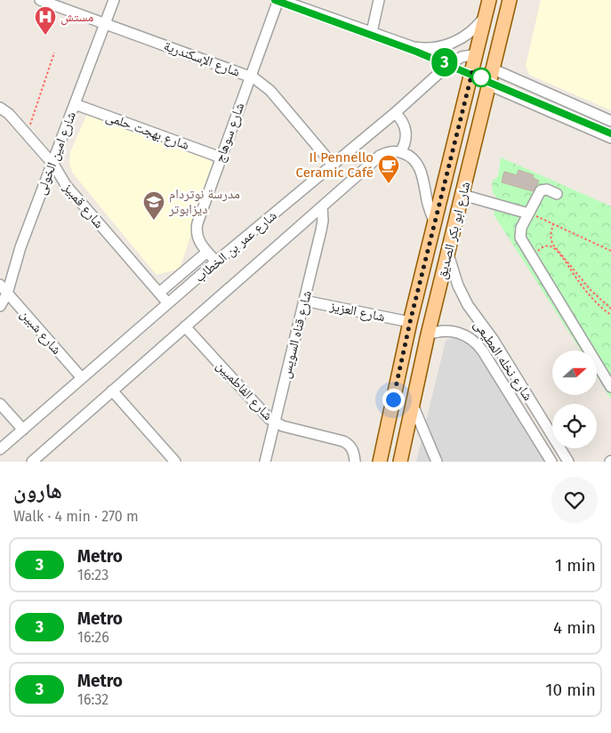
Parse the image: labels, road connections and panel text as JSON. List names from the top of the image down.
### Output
{
  "streets": {
    "main road": ["شارع ابو بكر الصديق"],
    "street": [
      "شارع الإسكندرية",
      "شارع بهجت حلمى",
      "شارع سوهاج",
      "شارع امين الخولى",
      "شارع قمبيز",
      "شارع عمر بن الخطاب",
      "شارع العزيز",
      "شارع شبين",
      "شارع قناه السويس",
      "شارع نخله المطيعى",
      "شارع الفاطميين"
    ]
  },
  "crossings": [
    ["شارع الإسكندرية", "شارع سوهاج"],
    ["شارع الإسكندرية", "شارع امين الخولى"],
    ["شارع الإسكندرية", "شارع عمر بن الخطاب"],
    ["شارع بهجت حلمى", "شارع سوهاج"],
    ["شارع بهجت حلمى", "شارع امين الخولى"],
    ["شارع سوهاج", "شارع عمر بن الخطاب"],
    ["شارع امين الخولى", "شارع قمبيز"],
    ["شارع امين الخولى", "شارع شبين"],
    ["شارع قمبيز", "شارع عمر بن الخطاب"],
    ["شارع ابو بكر الصديق", "شارع عمر بن الخطاب"],
    ["شارع ابو بكر الصديق", "شارع العزيز"],
    ["شارع ابو بكر الصديق", "شارع نخله المطيعى"],
    ["شارع عمر بن الخطاب", "شارع شبين"],
    ["شارع عمر بن الخطاب", "شارع قناه السويس"],
    ["شارع عمر بن الخطاب", "شارع الفاطميين"],
    ["شارع العزيز", "شارع قناه السويس"],
    ["شارع قناه السويس", "شارع الفاطميين"]
  ],
  "places": {
    "hospital": ["مستش"],
    "cafe": ["Il Pennello Ceramic Café"],
    "school or university": ["مدرسة نوتردام ديزابوتر"]
  },
  "lines": ["metro line 3"],
  "north": "right",
  "page": {
    "on_map": "3",
    "heading": ["هارون", "Walk · 4 min · 270 m"],
    "list": [
      {
        "mark": "3",
        "name": "Metro",
        "note": "16:23",
        "value": "1 min"
      },
      {
        "mark": "3",
        "name": "Metro",
        "note": "16:26",
        "value": "4 min"
      },
      {
        "mark": "3",
        "name": "Metro",
        "note": "16:32",
        "value": "10 min"
      }
    ]
  }
}
